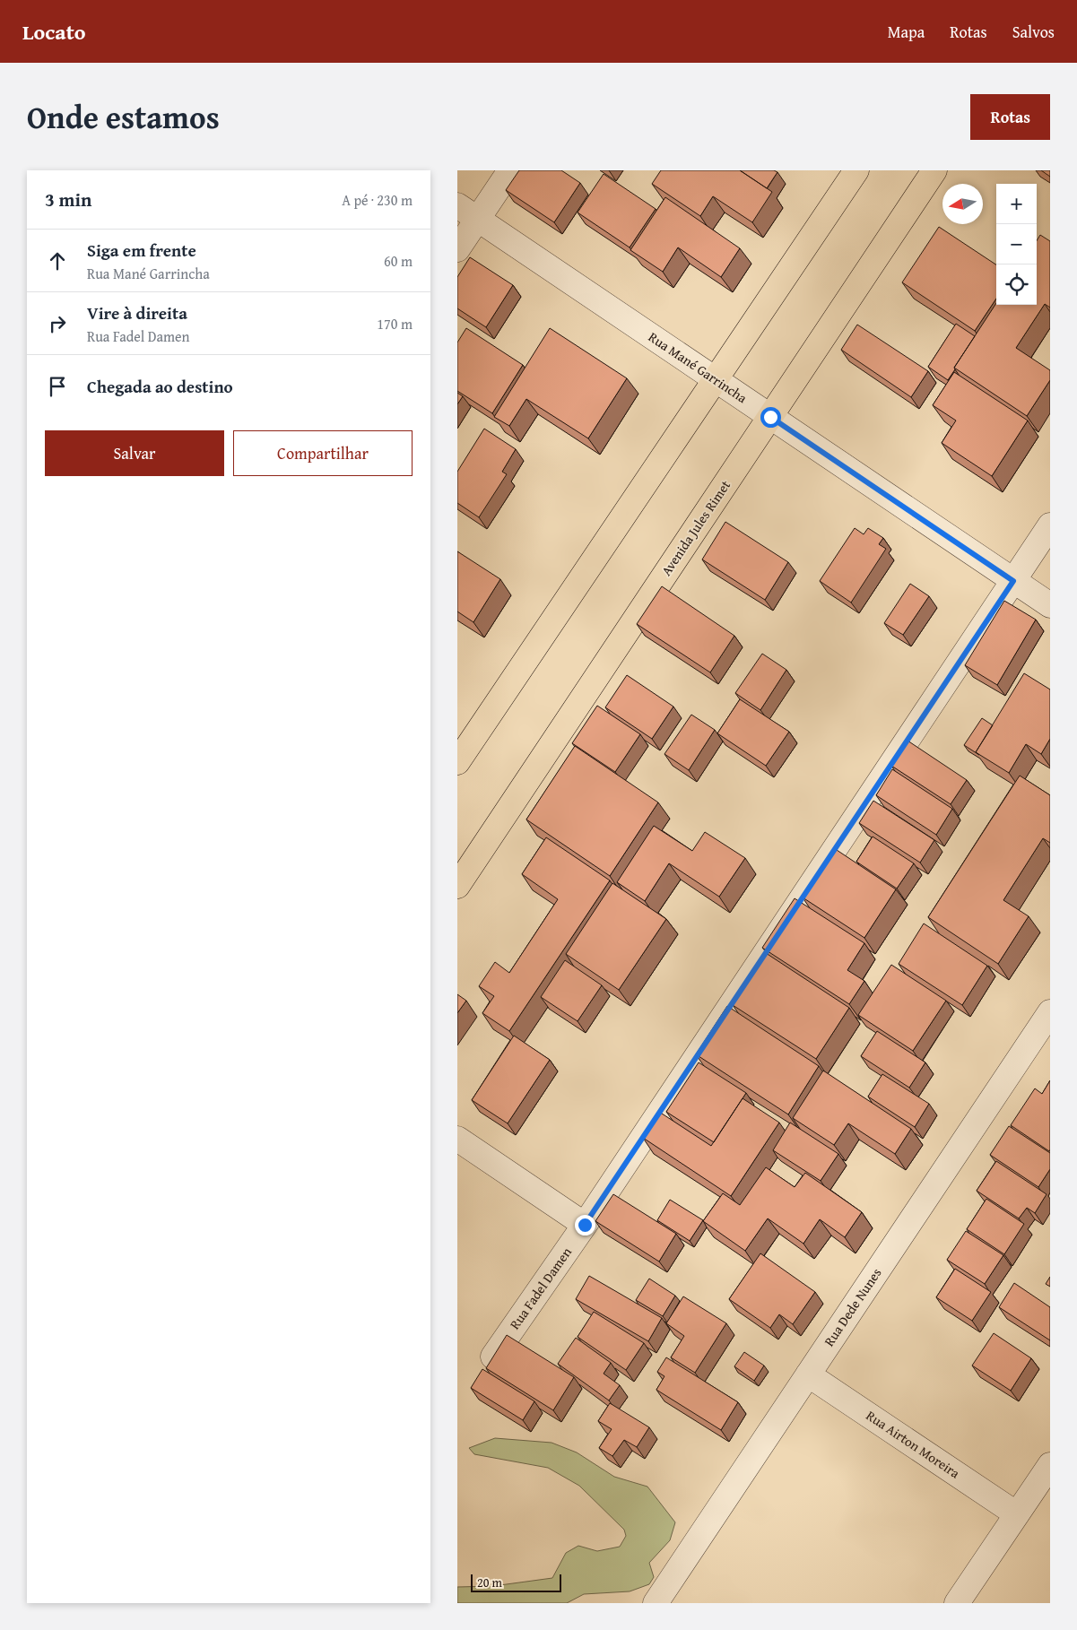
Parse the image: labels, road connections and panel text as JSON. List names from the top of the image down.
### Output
{
  "streets": {
    "main road": ["Avenida Jules Rimet"],
    "street": [
      "Rua Mané Garrincha",
      "Rua Fadel Damen",
      "Rua Dede Nunes",
      "Rua Airton Moreira"
    ]
  },
  "crossings": [
    ["Rua Mané Garrincha", "Avenida Jules Rimet"],
    ["Rua Mané Garrincha", "Rua Fadel Damen"],
    ["Rua Dede Nunes", "Rua Airton Moreira"]
  ],
  "scale_bar": "20 m",
  "north": "left",
  "page": {
    "header": "Locato",
    "nav": ["Mapa", "Rotas", "Salvos"],
    "title": "Onde estamos",
    "buttons": [
      "Rotas",
      ["Salvar", "Compartilhar"]
    ],
    "heading": ["3 min", "A pé · 230 m"],
    "map_buttons": ["+", "−"],
    "list": [
      ["Siga em frente", "Rua Mané Garrincha", "60 m"],
      ["Vire à direita", "Rua Fadel Damen", "170 m"],
      "Chegada ao destino"
    ],
    "scale": "20 m"
  }
}
